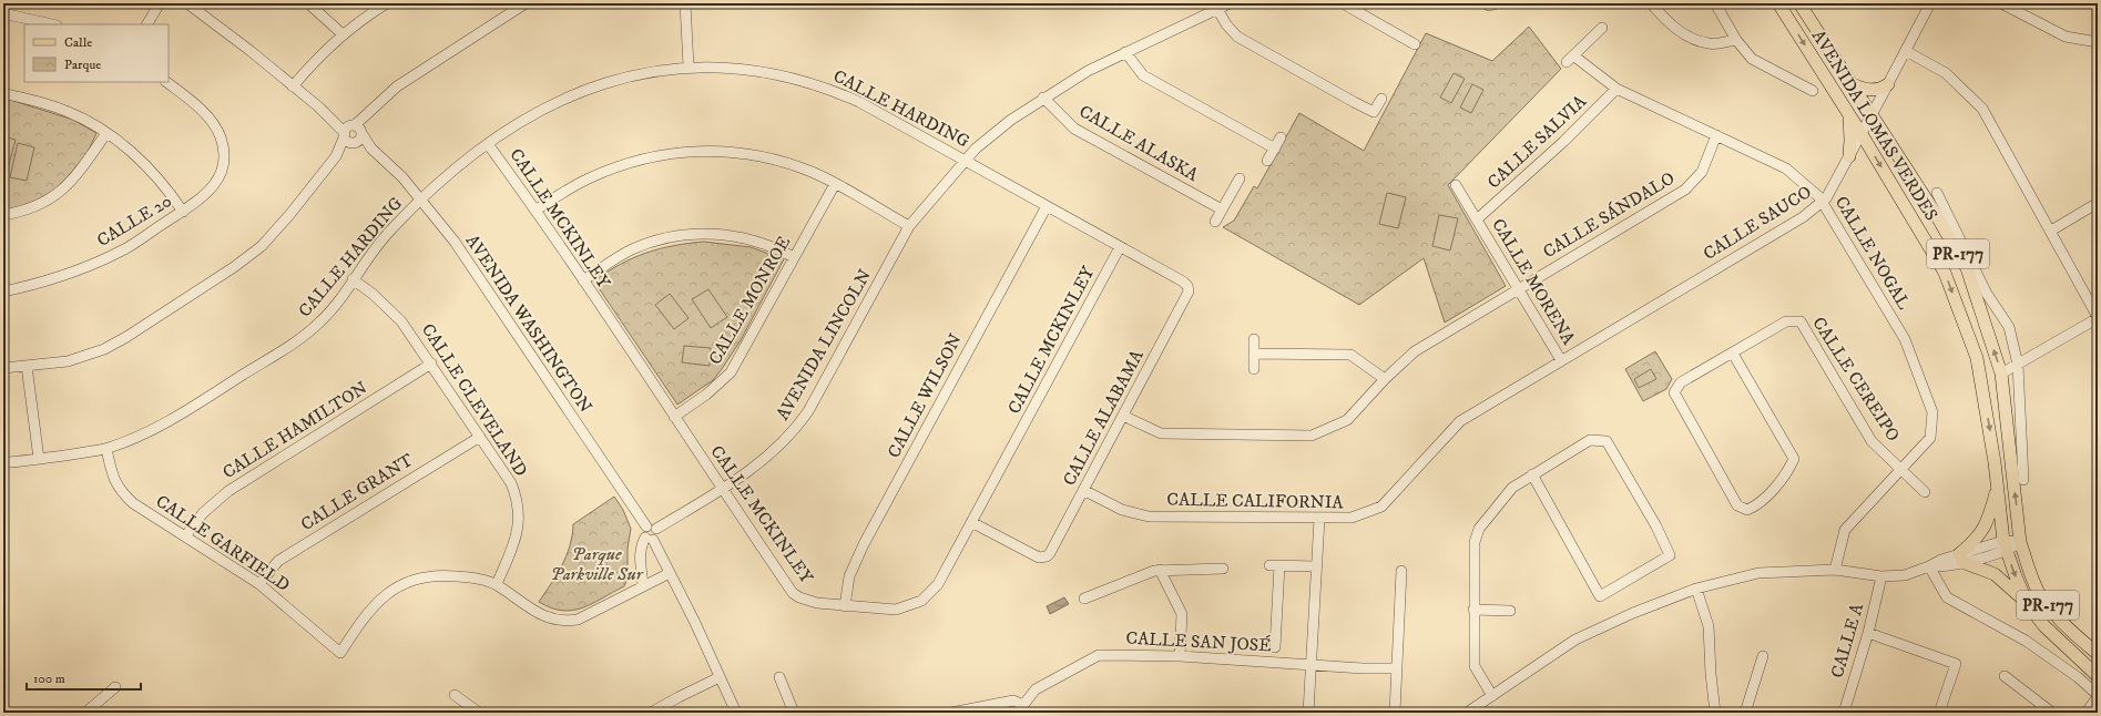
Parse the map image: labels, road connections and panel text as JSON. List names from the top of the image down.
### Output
{
  "streets": {
    "main road": ["AVENIDA LOMAS VERDES", "PR-177"],
    "street": [
      "CALLE HARDING",
      "CALLE SALVIA",
      "CALLE ALASKA",
      "CALLE SÁNDALO",
      "CALLE MCKINLEY",
      "CALLE 20",
      "CALLE SAUCO",
      "CALLE NOGAL",
      "CALLE MORENA",
      "CALLE MONROE",
      "AVENIDA WASHINGTON",
      "AVENIDA LINCOLN",
      "CALLE CEREIPO",
      "CALLE WILSON",
      "CALLE CLEVELAND",
      "CALLE ALABAMA",
      "CALLE HAMILTON",
      "CALLE GRANT",
      "CALLE CALIFORNIA",
      "CALLE GARFIELD",
      "CALLE A",
      "CALLE SAN JOSÉ"
    ]
  },
  "crossings": [
    ["CALLE HARDING", "CALLE MCKINLEY"],
    ["CALLE HARDING", "AVENIDA WASHINGTON"],
    ["CALLE HARDING", "AVENIDA LINCOLN"],
    ["CALLE HARDING", "CALLE WILSON"],
    ["CALLE HARDING", "CALLE CLEVELAND"],
    ["CALLE HARDING", "CALLE ALABAMA"],
    ["CALLE HARDING", "CALLE GARFIELD"],
    ["AVENIDA LOMAS VERDES", "CALLE SAUCO"],
    ["CALLE SALVIA", "CALLE NOGAL"],
    ["CALLE SALVIA", "CALLE MORENA"],
    ["CALLE ALASKA", "AVENIDA LINCOLN"],
    ["CALLE SÁNDALO", "CALLE NOGAL"],
    ["CALLE SÁNDALO", "CALLE MORENA"],
    ["CALLE SÁNDALO", "CALLE ALABAMA"],
    ["CALLE MCKINLEY", "CALLE MONROE"],
    ["CALLE MCKINLEY", "AVENIDA LINCOLN"],
    ["CALLE MCKINLEY", "CALLE WILSON"],
    ["CALLE MCKINLEY", "CALLE ALABAMA"],
    ["CALLE SAUCO", "CALLE NOGAL"],
    ["CALLE SAUCO", "CALLE MORENA"],
    ["CALLE SAUCO", "CALLE CALIFORNIA"],
    ["CALLE NOGAL", "CALLE CEREIPO"],
    ["CALLE MORENA", "CALLE CALIFORNIA"],
    ["AVENIDA WASHINGTON", "AVENIDA LINCOLN"],
    ["CALLE CLEVELAND", "CALLE HAMILTON"],
    ["CALLE CLEVELAND", "CALLE GRANT"],
    ["CALLE CLEVELAND", "CALLE GARFIELD"],
    ["CALLE ALABAMA", "CALLE CALIFORNIA"],
    ["CALLE HAMILTON", "CALLE GARFIELD"],
    ["CALLE GRANT", "CALLE GARFIELD"]
  ],
  "parks": ["Parque Parkville Sur"],
  "legend": ["Calle", "Parque"],
  "scale_bar": "100 m"
}
